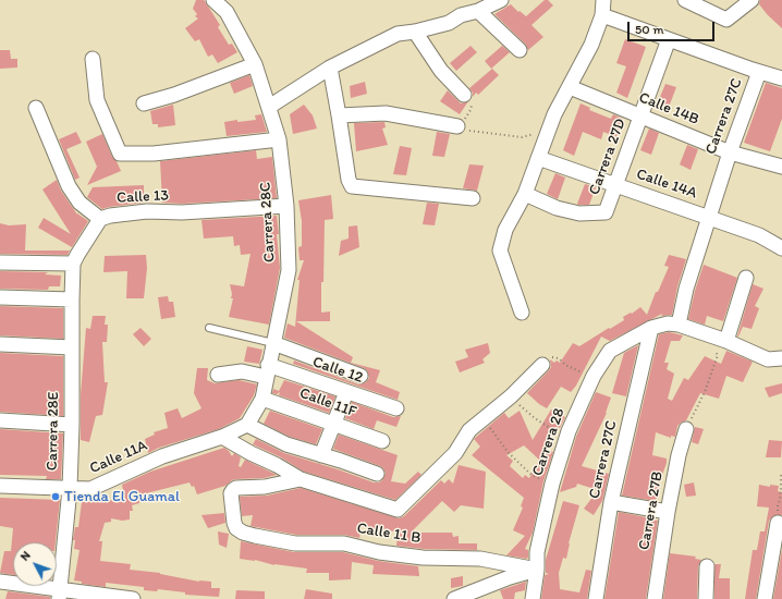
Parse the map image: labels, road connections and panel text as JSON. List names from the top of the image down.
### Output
{
  "streets": {
    "street": [
      "Calle 14B",
      "Carrera 27C",
      "Carrera 27D",
      "Calle 14A",
      "Calle 13",
      "Carrera 28C",
      "Calle 12",
      "Calle 11F",
      "Carrera 28E",
      "Carrera 28",
      "Calle 11A",
      "Carrera 27B",
      "Calle 11 B"
    ]
  },
  "crossings": [
    ["Calle 14B", "Carrera 27C"],
    ["Calle 14B", "Carrera 27D"],
    ["Carrera 27C", "Calle 14A"],
    ["Carrera 27C", "Carrera 28"],
    ["Carrera 27D", "Calle 14A"],
    ["Calle 13", "Carrera 28C"],
    ["Calle 13", "Carrera 28E"],
    ["Carrera 28C", "Calle 12"],
    ["Carrera 28C", "Calle 11F"],
    ["Carrera 28E", "Calle 11A"],
    ["Carrera 28", "Calle 11 B"]
  ],
  "places": ["Tienda El Guamal"],
  "scale_bar": "50 m",
  "north": "top left"
}
